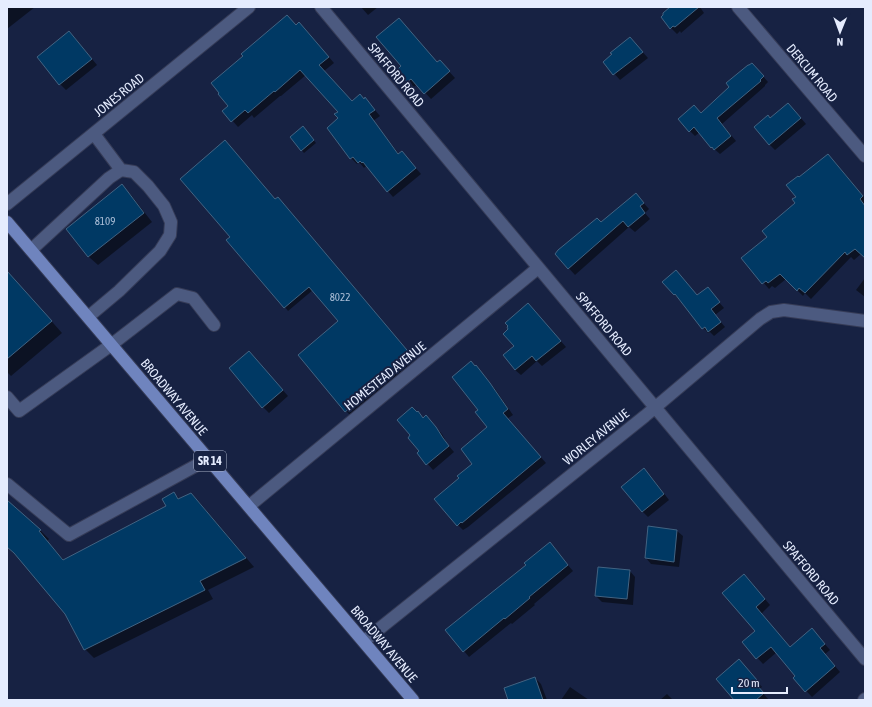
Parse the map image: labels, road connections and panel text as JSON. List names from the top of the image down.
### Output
{
  "streets": {
    "main road": ["BROADWAY AVENUE", "SR 14"],
    "street": [
      "DERCUM ROAD",
      "SPAFFORD ROAD",
      "JONES ROAD",
      "HOMESTEAD AVENUE",
      "WORLEY AVENUE"
    ]
  },
  "crossings": [
    ["SPAFFORD ROAD", "HOMESTEAD AVENUE"],
    ["SPAFFORD ROAD", "WORLEY AVENUE"],
    ["HOMESTEAD AVENUE", "BROADWAY AVENUE"],
    ["BROADWAY AVENUE", "WORLEY AVENUE"]
  ],
  "house_numbers": ["8109", "8022"],
  "scale_bar": "20 m",
  "north": "bottom"
}
